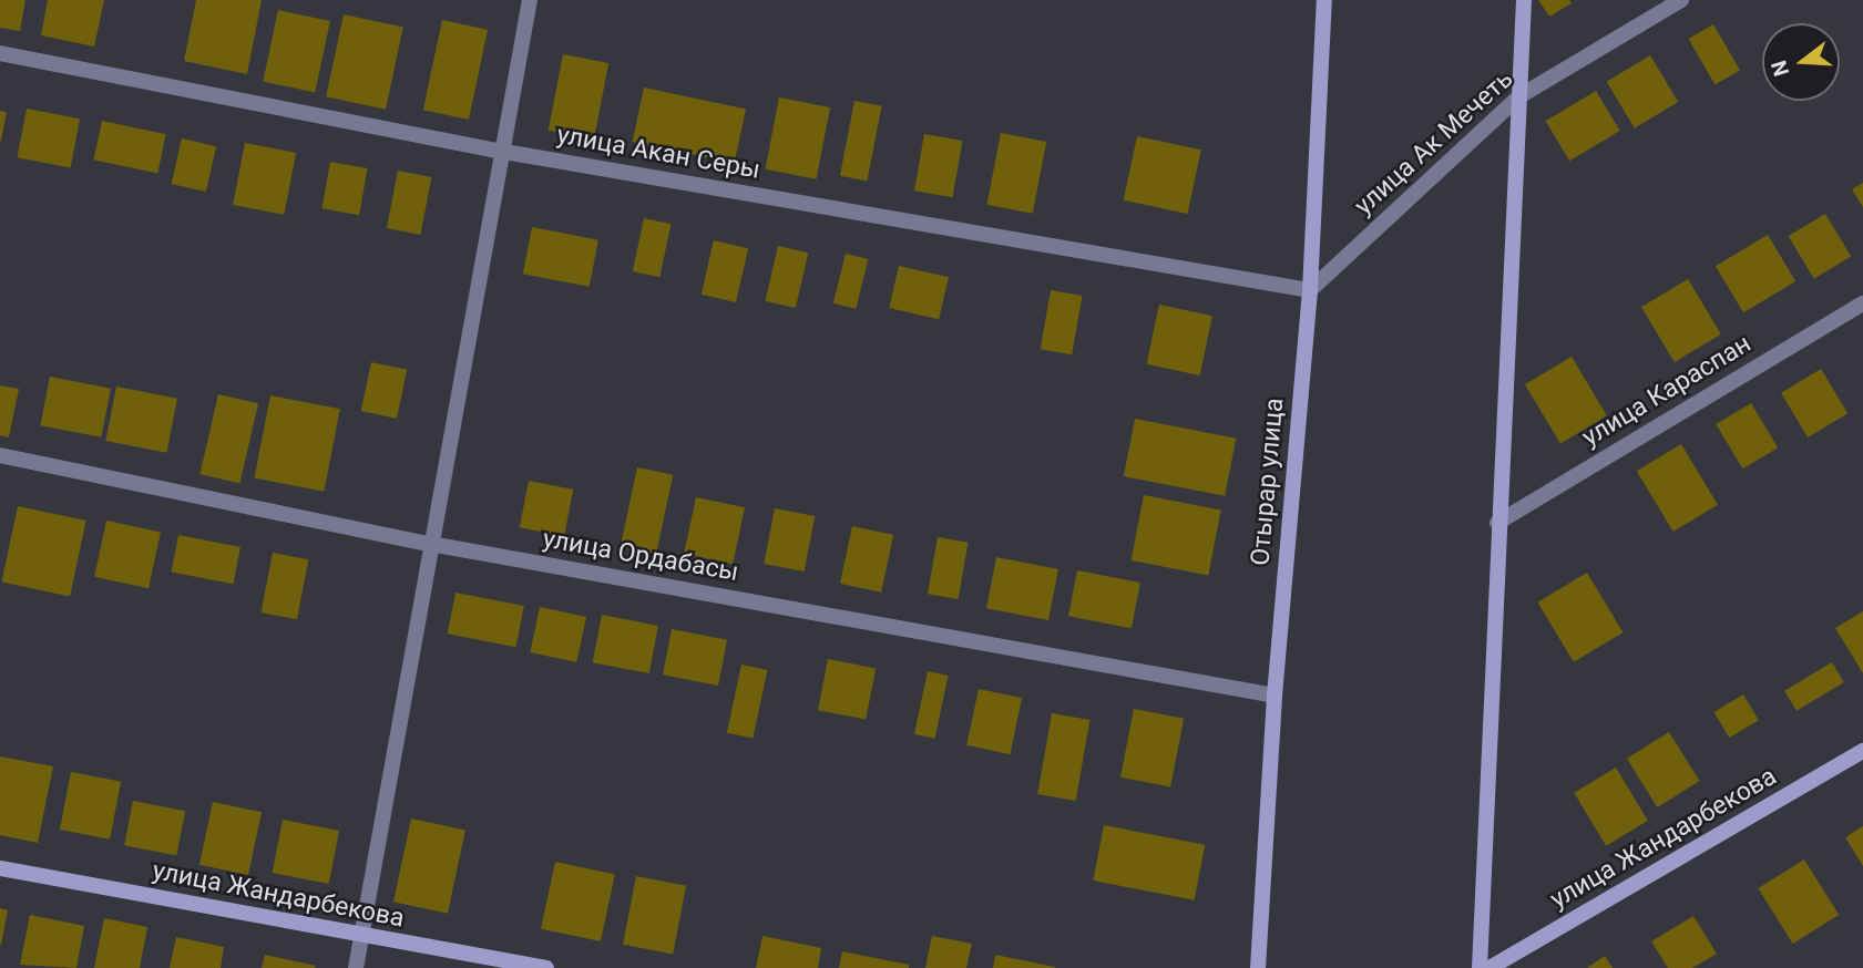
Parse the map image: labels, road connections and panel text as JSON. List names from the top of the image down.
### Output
{
  "streets": {
    "street": [
      "улица Ак Мечеть",
      "улица Акан Серы",
      "улица Караспан",
      "Отырар улица",
      "улица Ордабасы",
      "улица Жандарбекова"
    ]
  },
  "crossings": [
    ["улица Ак Мечеть", "улица Акан Серы"],
    ["улица Ак Мечеть", "Отырар улица"],
    ["улица Акан Серы", "Отырар улица"],
    ["Отырар улица", "улица Ордабасы"]
  ],
  "north": "left"
}
